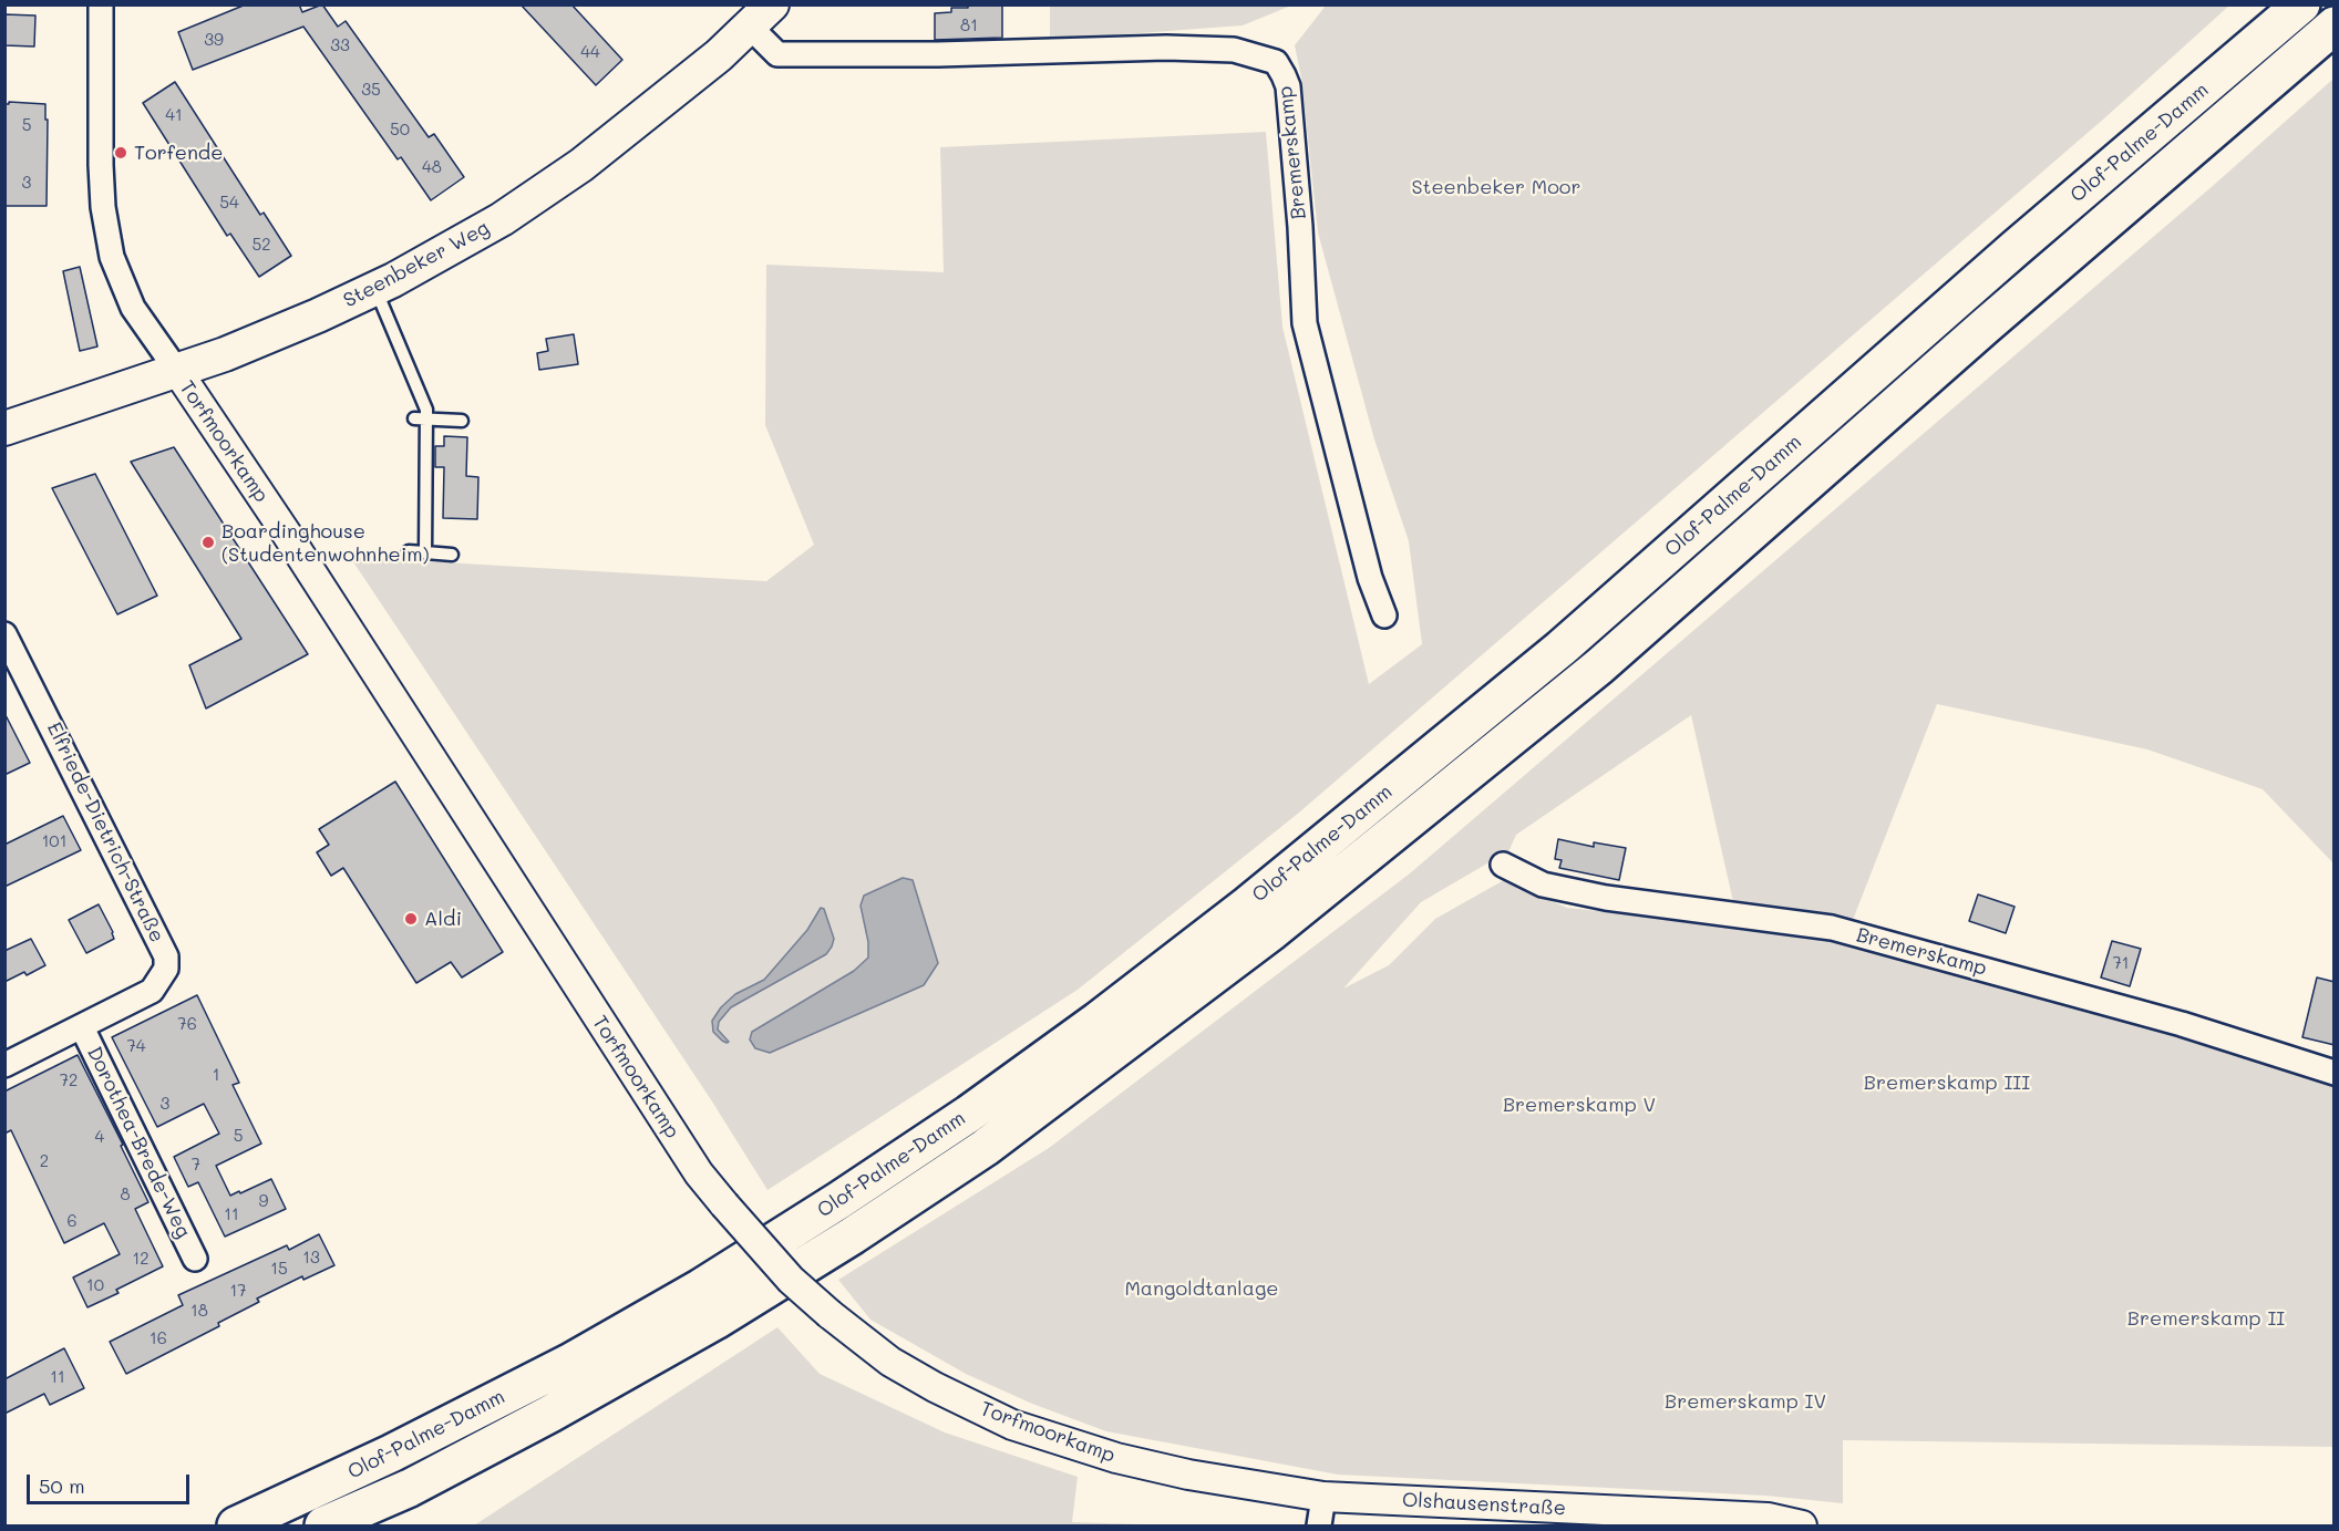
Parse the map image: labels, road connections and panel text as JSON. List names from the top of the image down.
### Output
{
  "streets": {
    "highway": ["Olof-Palme-Damm"],
    "main road": ["Steenbeker Weg"],
    "street": [
      "Bremerskamp",
      "Torfmoorkamp",
      "Elfriede-Dietrich-Straße",
      "Dorothea-Brede-Weg",
      "Olshausenstraße"
    ]
  },
  "crossings": [
    ["Bremerskamp", "Steenbeker Weg"],
    ["Steenbeker Weg", "Torfmoorkamp"],
    ["Torfmoorkamp", "Olshausenstraße"],
    ["Elfriede-Dietrich-Straße", "Dorothea-Brede-Weg"]
  ],
  "parks": [
    "Steenbeker Moor",
    "Bremerskamp III",
    "Bremerskamp V",
    "Mangoldtanlage",
    "Bremerskamp II",
    "Bremerskamp IV"
  ],
  "places": ["Torfende", "Boardinghouse (Studentenwohnheim)", "Aldi"],
  "house_numbers": [
    "81",
    "39",
    "33",
    "44",
    "35",
    "41",
    "5",
    "50",
    "48",
    "3",
    "54",
    "52",
    "101",
    "71",
    "76",
    "74",
    "1",
    "72",
    "3",
    "5",
    "4",
    "2",
    "7",
    "8",
    "9",
    "11",
    "6",
    "13",
    "12",
    "15",
    "10",
    "17",
    "18",
    "16",
    "11"
  ],
  "scale_bar": "50 m"
}
